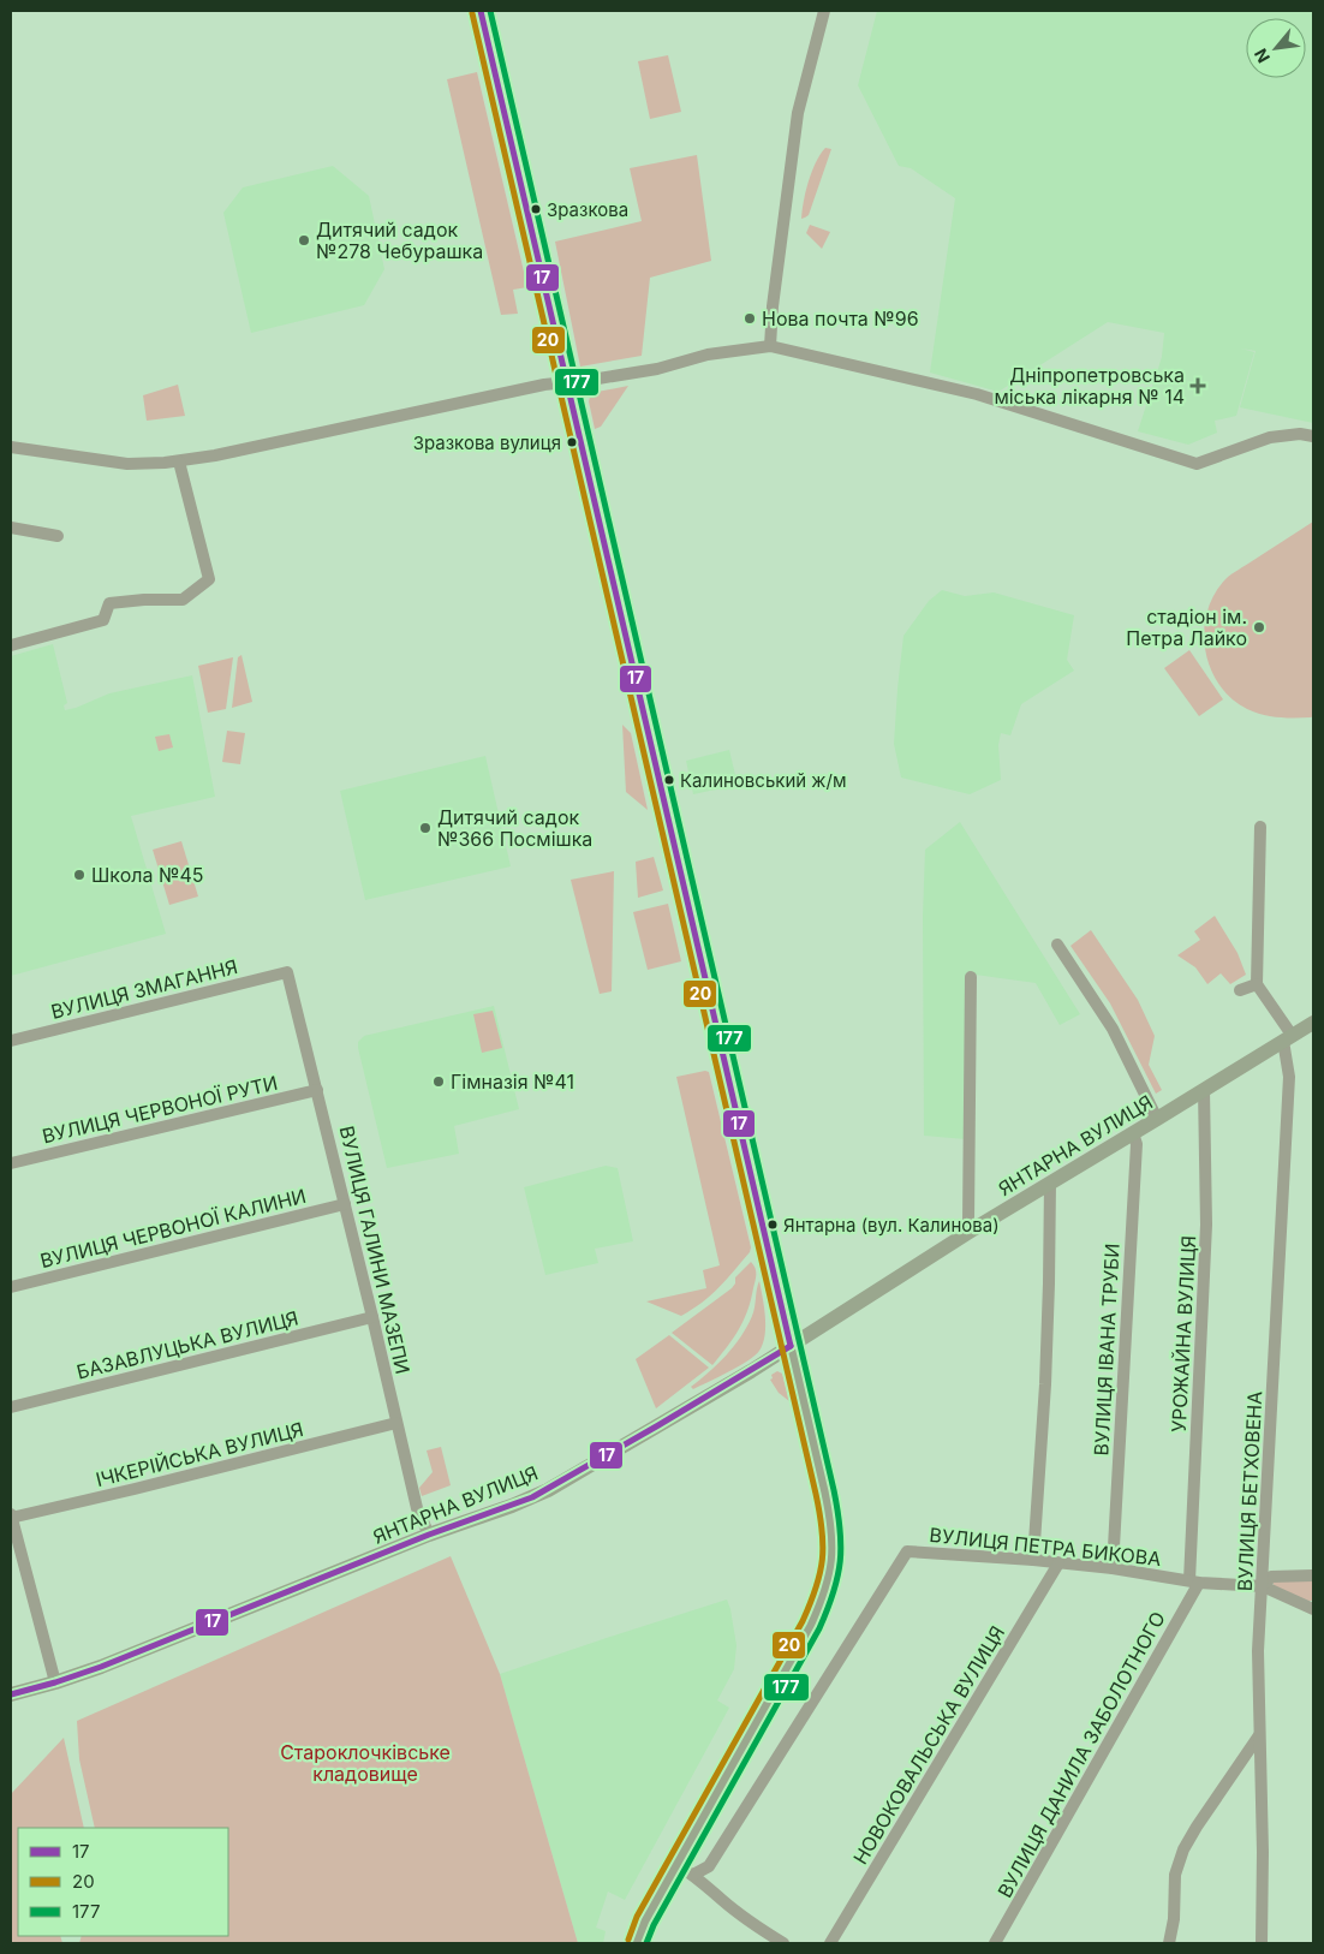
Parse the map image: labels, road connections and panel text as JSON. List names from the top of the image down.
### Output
{
  "streets": {
    "main road": ["ЯНТАРНА ВУЛИЦЯ"],
    "street": [
      "ВУЛИЦЯ ЗМАГАННЯ",
      "ВУЛИЦЯ ЧЕРВОНОЇ РУТИ",
      "ВУЛИЦЯ ЧЕРВОНОЇ КАЛИНИ",
      "ВУЛИЦЯ ГАЛИНИ МАЗЕПИ",
      "УРОЖАЙНА ВУЛИЦЯ",
      "БАЗАВЛУЦЬКА ВУЛИЦЯ",
      "ВУЛИЦЯ ІВАНА ТРУБИ",
      "ІЧКЕРІЙСЬКА ВУЛИЦЯ",
      "ВУЛИЦЯ БЕТХОВЕНА",
      "ВУЛИЦЯ ПЕТРА БИКОВА",
      "НОВОКОВАЛЬСЬКА ВУЛИЦЯ",
      "ВУЛИЦЯ ДАНИЛА ЗАБОЛОТНОГО"
    ]
  },
  "crossings": [
    ["ВУЛИЦЯ ЗМАГАННЯ", "ВУЛИЦЯ ГАЛИНИ МАЗЕПИ"],
    ["ВУЛИЦЯ ЧЕРВОНОЇ РУТИ", "ВУЛИЦЯ ГАЛИНИ МАЗЕПИ"],
    ["ЯНТАРНА ВУЛИЦЯ", "ВУЛИЦЯ ГАЛИНИ МАЗЕПИ"],
    ["ЯНТАРНА ВУЛИЦЯ", "УРОЖАЙНА ВУЛИЦЯ"],
    ["ЯНТАРНА ВУЛИЦЯ", "ВУЛИЦЯ ІВАНА ТРУБИ"],
    ["ЯНТАРНА ВУЛИЦЯ", "ВУЛИЦЯ БЕТХОВЕНА"],
    ["ВУЛИЦЯ ЧЕРВОНОЇ КАЛИНИ", "ВУЛИЦЯ ГАЛИНИ МАЗЕПИ"],
    ["ВУЛИЦЯ ГАЛИНИ МАЗЕПИ", "БАЗАВЛУЦЬКА ВУЛИЦЯ"],
    ["ВУЛИЦЯ ГАЛИНИ МАЗЕПИ", "ІЧКЕРІЙСЬКА ВУЛИЦЯ"],
    ["УРОЖАЙНА ВУЛИЦЯ", "ВУЛИЦЯ ПЕТРА БИКОВА"],
    ["УРОЖАЙНА ВУЛИЦЯ", "ВУЛИЦЯ ДАНИЛА ЗАБОЛОТНОГО"],
    ["ВУЛИЦЯ ІВАНА ТРУБИ", "ВУЛИЦЯ ПЕТРА БИКОВА"],
    ["ВУЛИЦЯ БЕТХОВЕНА", "ВУЛИЦЯ ПЕТРА БИКОВА"],
    ["ВУЛИЦЯ ПЕТРА БИКОВА", "НОВОКОВАЛЬСЬКА ВУЛИЦЯ"],
    ["ВУЛИЦЯ ПЕТРА БИКОВА", "ВУЛИЦЯ ДАНИЛА ЗАБОЛОТНОГО"]
  ],
  "parks": ["Староклочківське кладовище"],
  "places": {
    "other": [
      "Зразкова",
      "Дитячий садок №278 Чебурашка",
      "Нова почта №96",
      "Зразкова вулиця",
      "стадіон ім. Петра Лайко",
      "Калиновський ж/м",
      "Дитячий садок №366 Посмішка",
      "Школа №45",
      "Гімназія №41",
      "Янтарна (вул. Калинова)"
    ],
    "health": ["Дніпропетровська міська лікарня № 14"]
  },
  "lines": ["transit line 17", "transit line 177", "transit line 20"],
  "legend": ["17", "20", "177"],
  "north": "bottom left"
}
